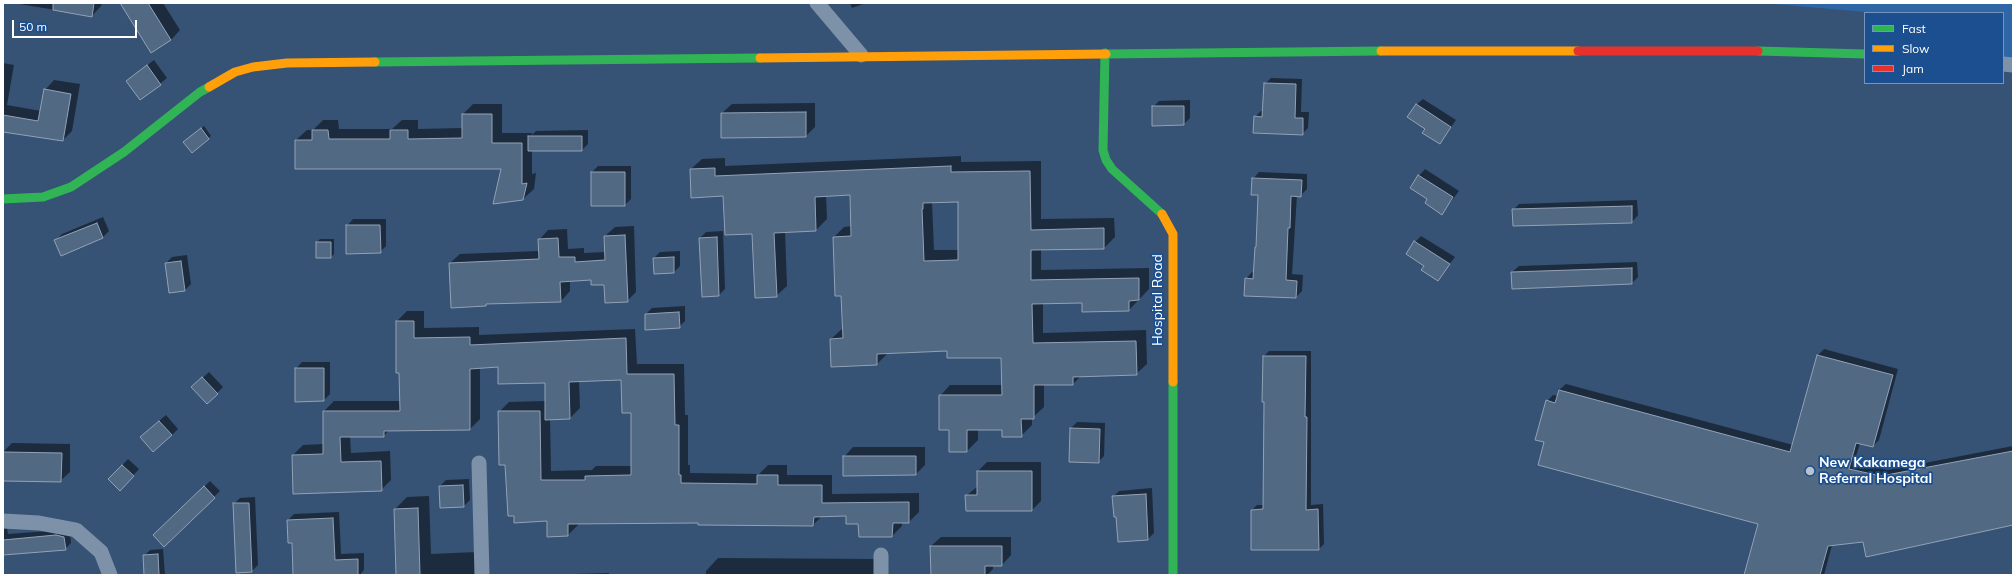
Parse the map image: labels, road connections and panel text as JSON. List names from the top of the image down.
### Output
{
  "streets": {
    "street": ["Hospital Road"]
  },
  "places": ["New Kakamega Referral Hospital"],
  "legend": ["Fast", "Slow", "Jam"],
  "scale_bar": "50 m"
}
